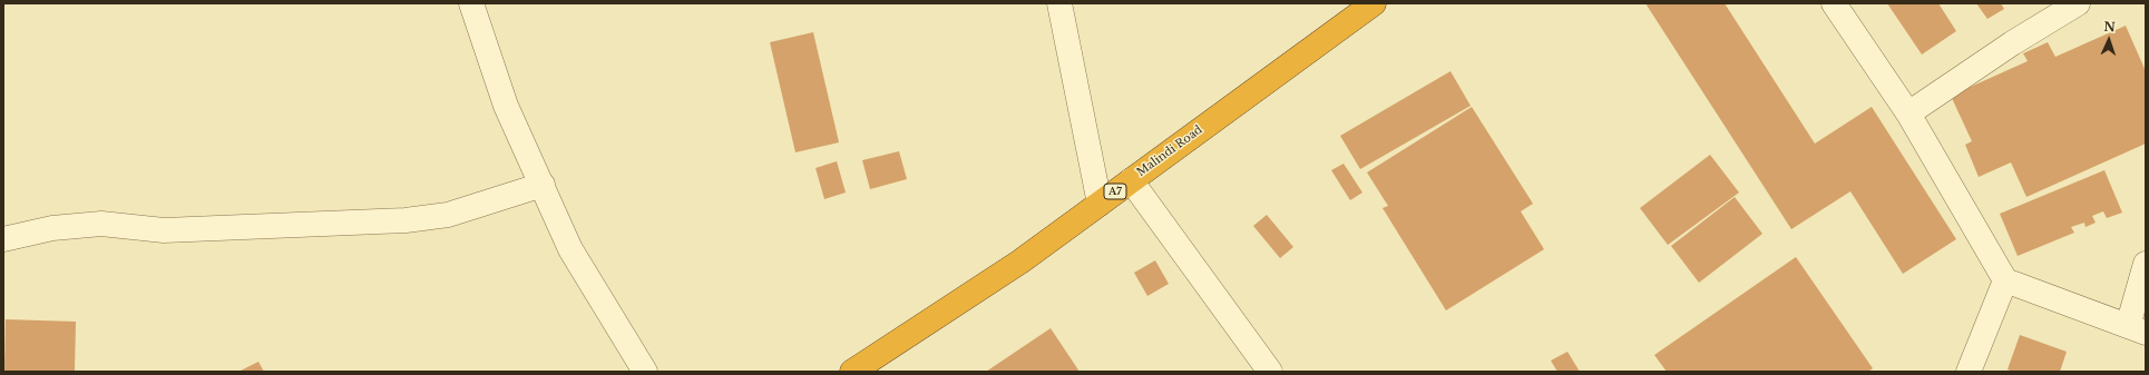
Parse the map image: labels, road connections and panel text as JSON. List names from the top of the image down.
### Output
{
  "streets": {
    "highway": ["Malindi Road", "A7"]
  },
  "north": "top"
}
